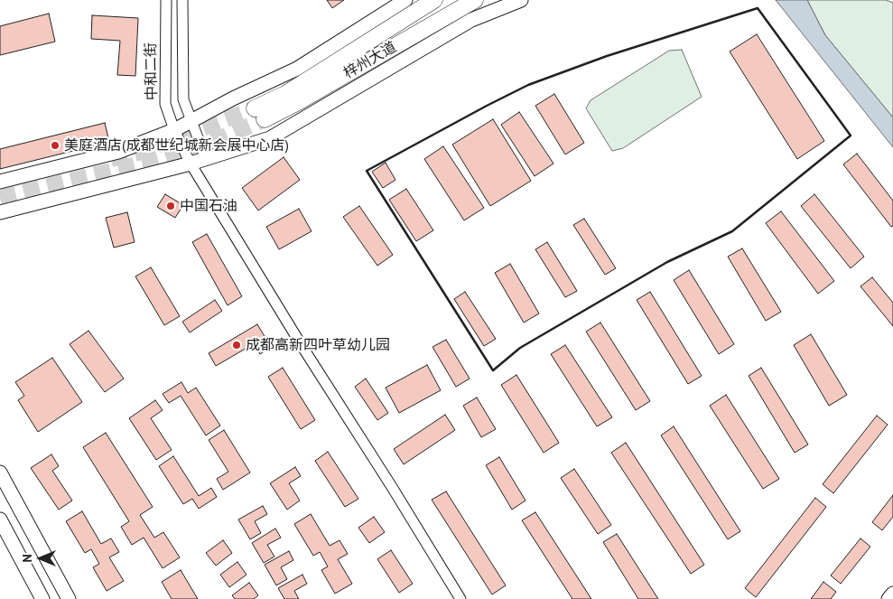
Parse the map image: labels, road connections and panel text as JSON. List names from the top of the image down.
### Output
{
  "streets": {
    "highway": ["梓州大道"],
    "street": ["中和二街"]
  },
  "places": ["美庭酒店(成都世纪城新会展中心店)", "中国石油", "成都高新四叶草幼儿园"],
  "north": "left"
}
